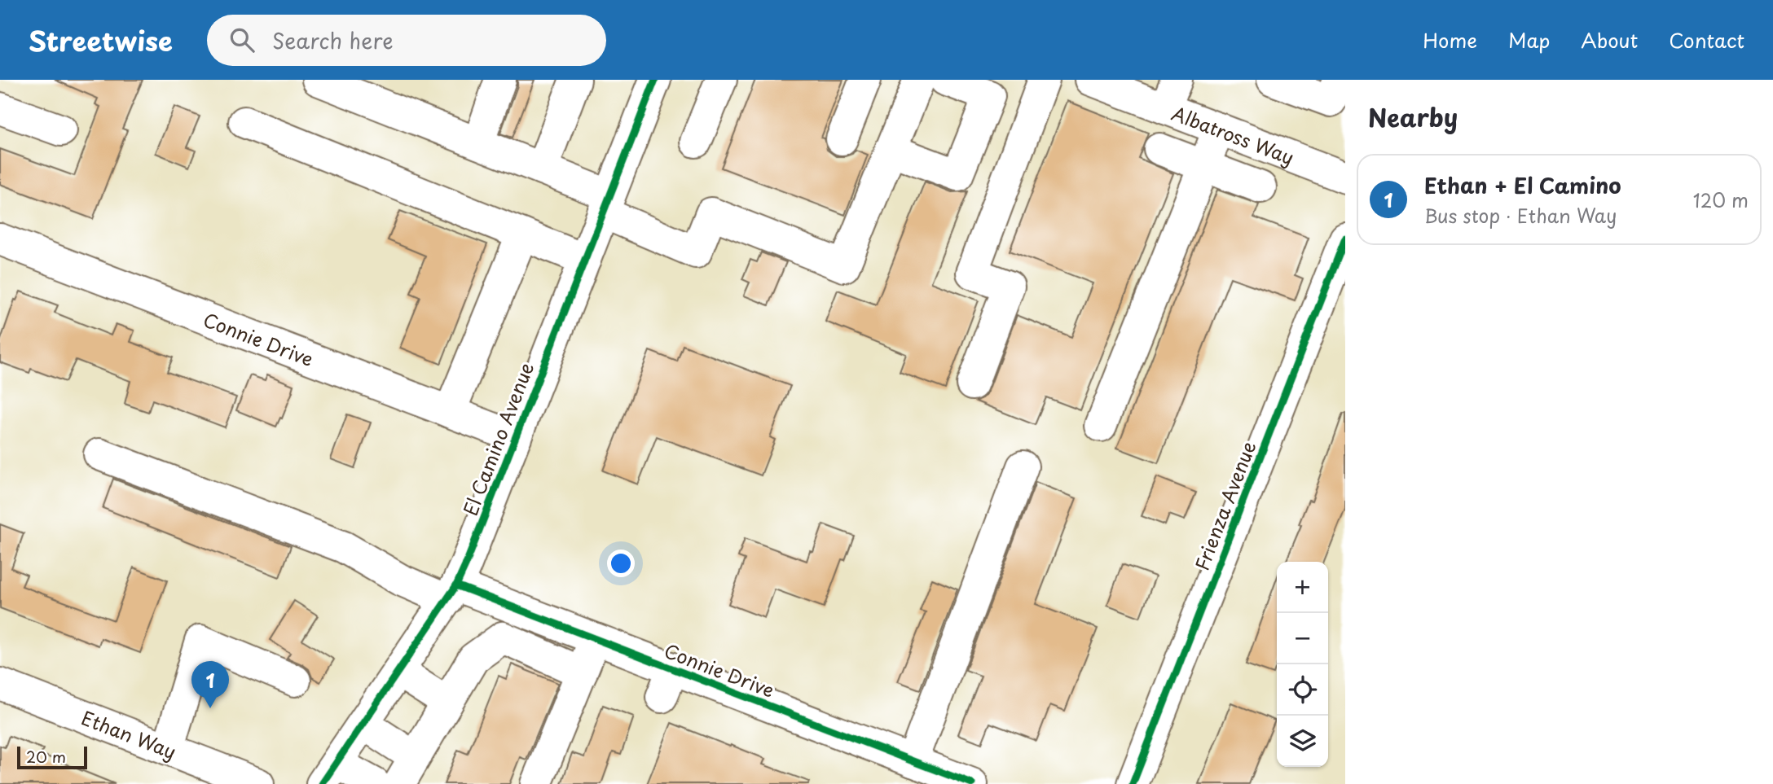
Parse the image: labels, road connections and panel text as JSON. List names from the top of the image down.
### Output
{
  "streets": {
    "street": [
      "Albatross Way",
      "Connie Drive",
      "El Camino Avenue",
      "Frienza Avenue",
      "Ethan Way"
    ]
  },
  "crossings": [
    ["Connie Drive", "El Camino Avenue"]
  ],
  "scale_bar": "20 m",
  "page": {
    "header": "Streetwise",
    "search": "Search here",
    "nav": [
      "Home",
      "Map",
      "About",
      "Contact"
    ],
    "heading": "Nearby",
    "list": [
      {
        "mark": "1",
        "name": "Ethan + El Camino",
        "note": "Bus stop · Ethan Way",
        "value": "120 m"
      }
    ],
    "map_buttons": ["+", "−"],
    "pins": "1",
    "scale": "20 m"
  }
}
